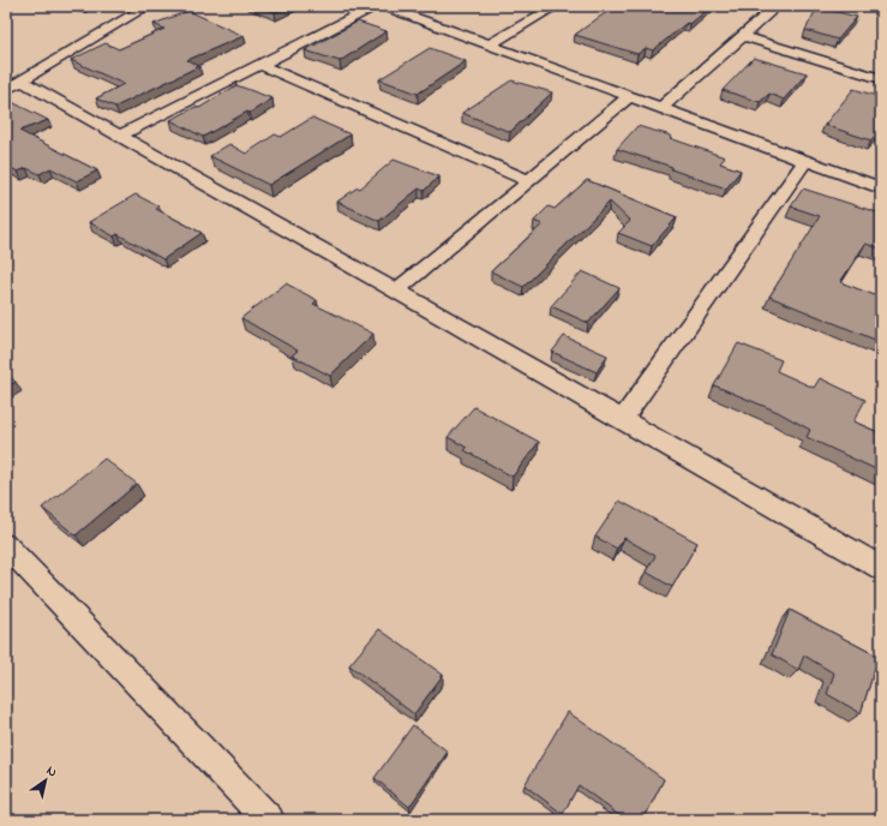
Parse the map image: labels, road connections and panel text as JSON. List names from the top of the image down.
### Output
{
  "north": "top right"
}
